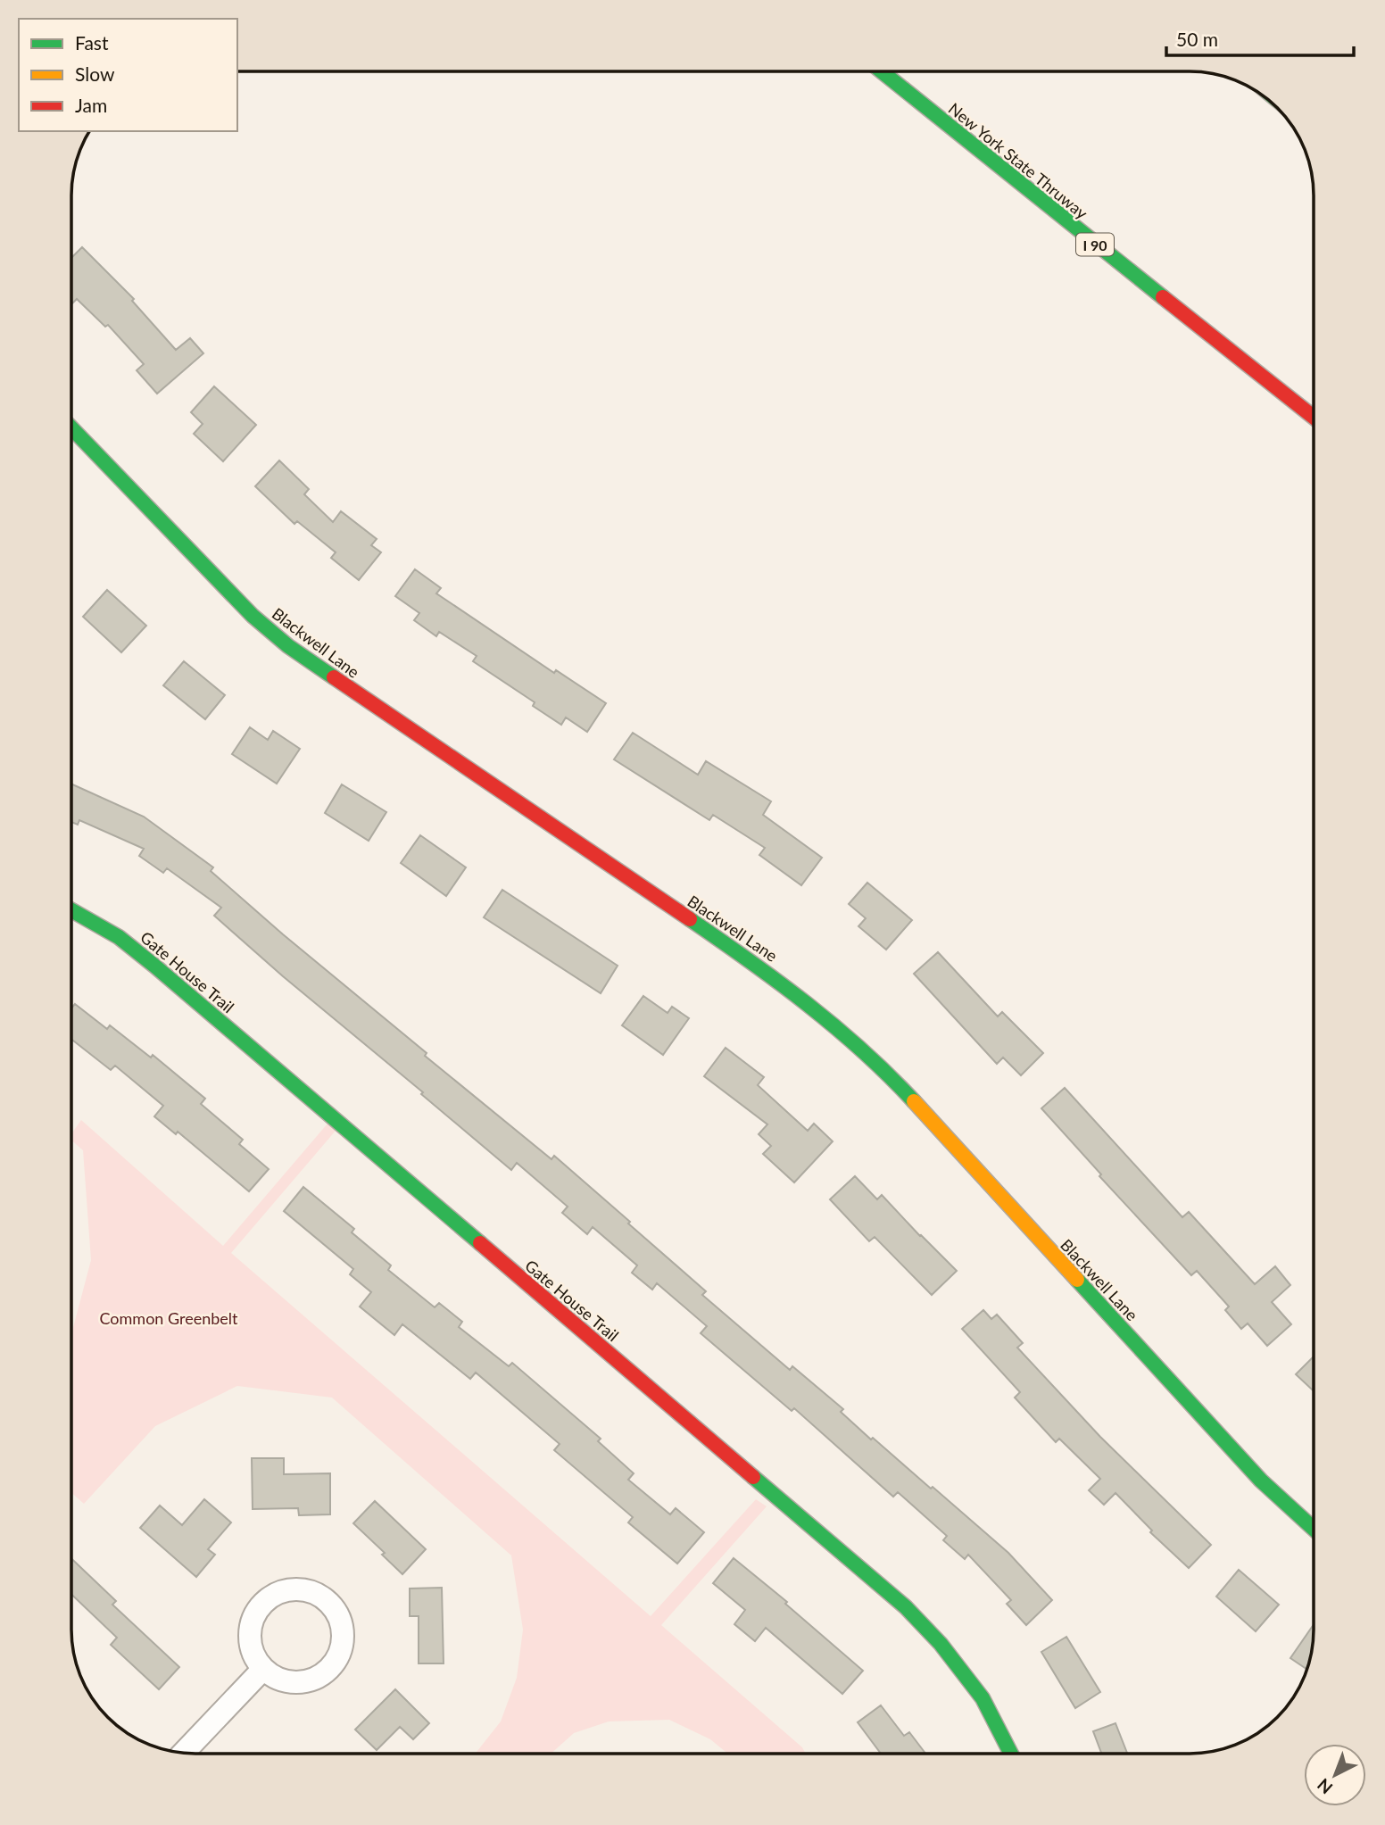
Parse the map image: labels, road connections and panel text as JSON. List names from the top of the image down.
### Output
{
  "streets": {
    "main road": [
      "New York State Thruway",
      "I 90",
      "Blackwell Lane",
      "Gate House Trail"
    ]
  },
  "parks": ["Common Greenbelt"],
  "legend": ["Fast", "Slow", "Jam"],
  "scale_bar": "50 m",
  "north": "bottom left"
}
